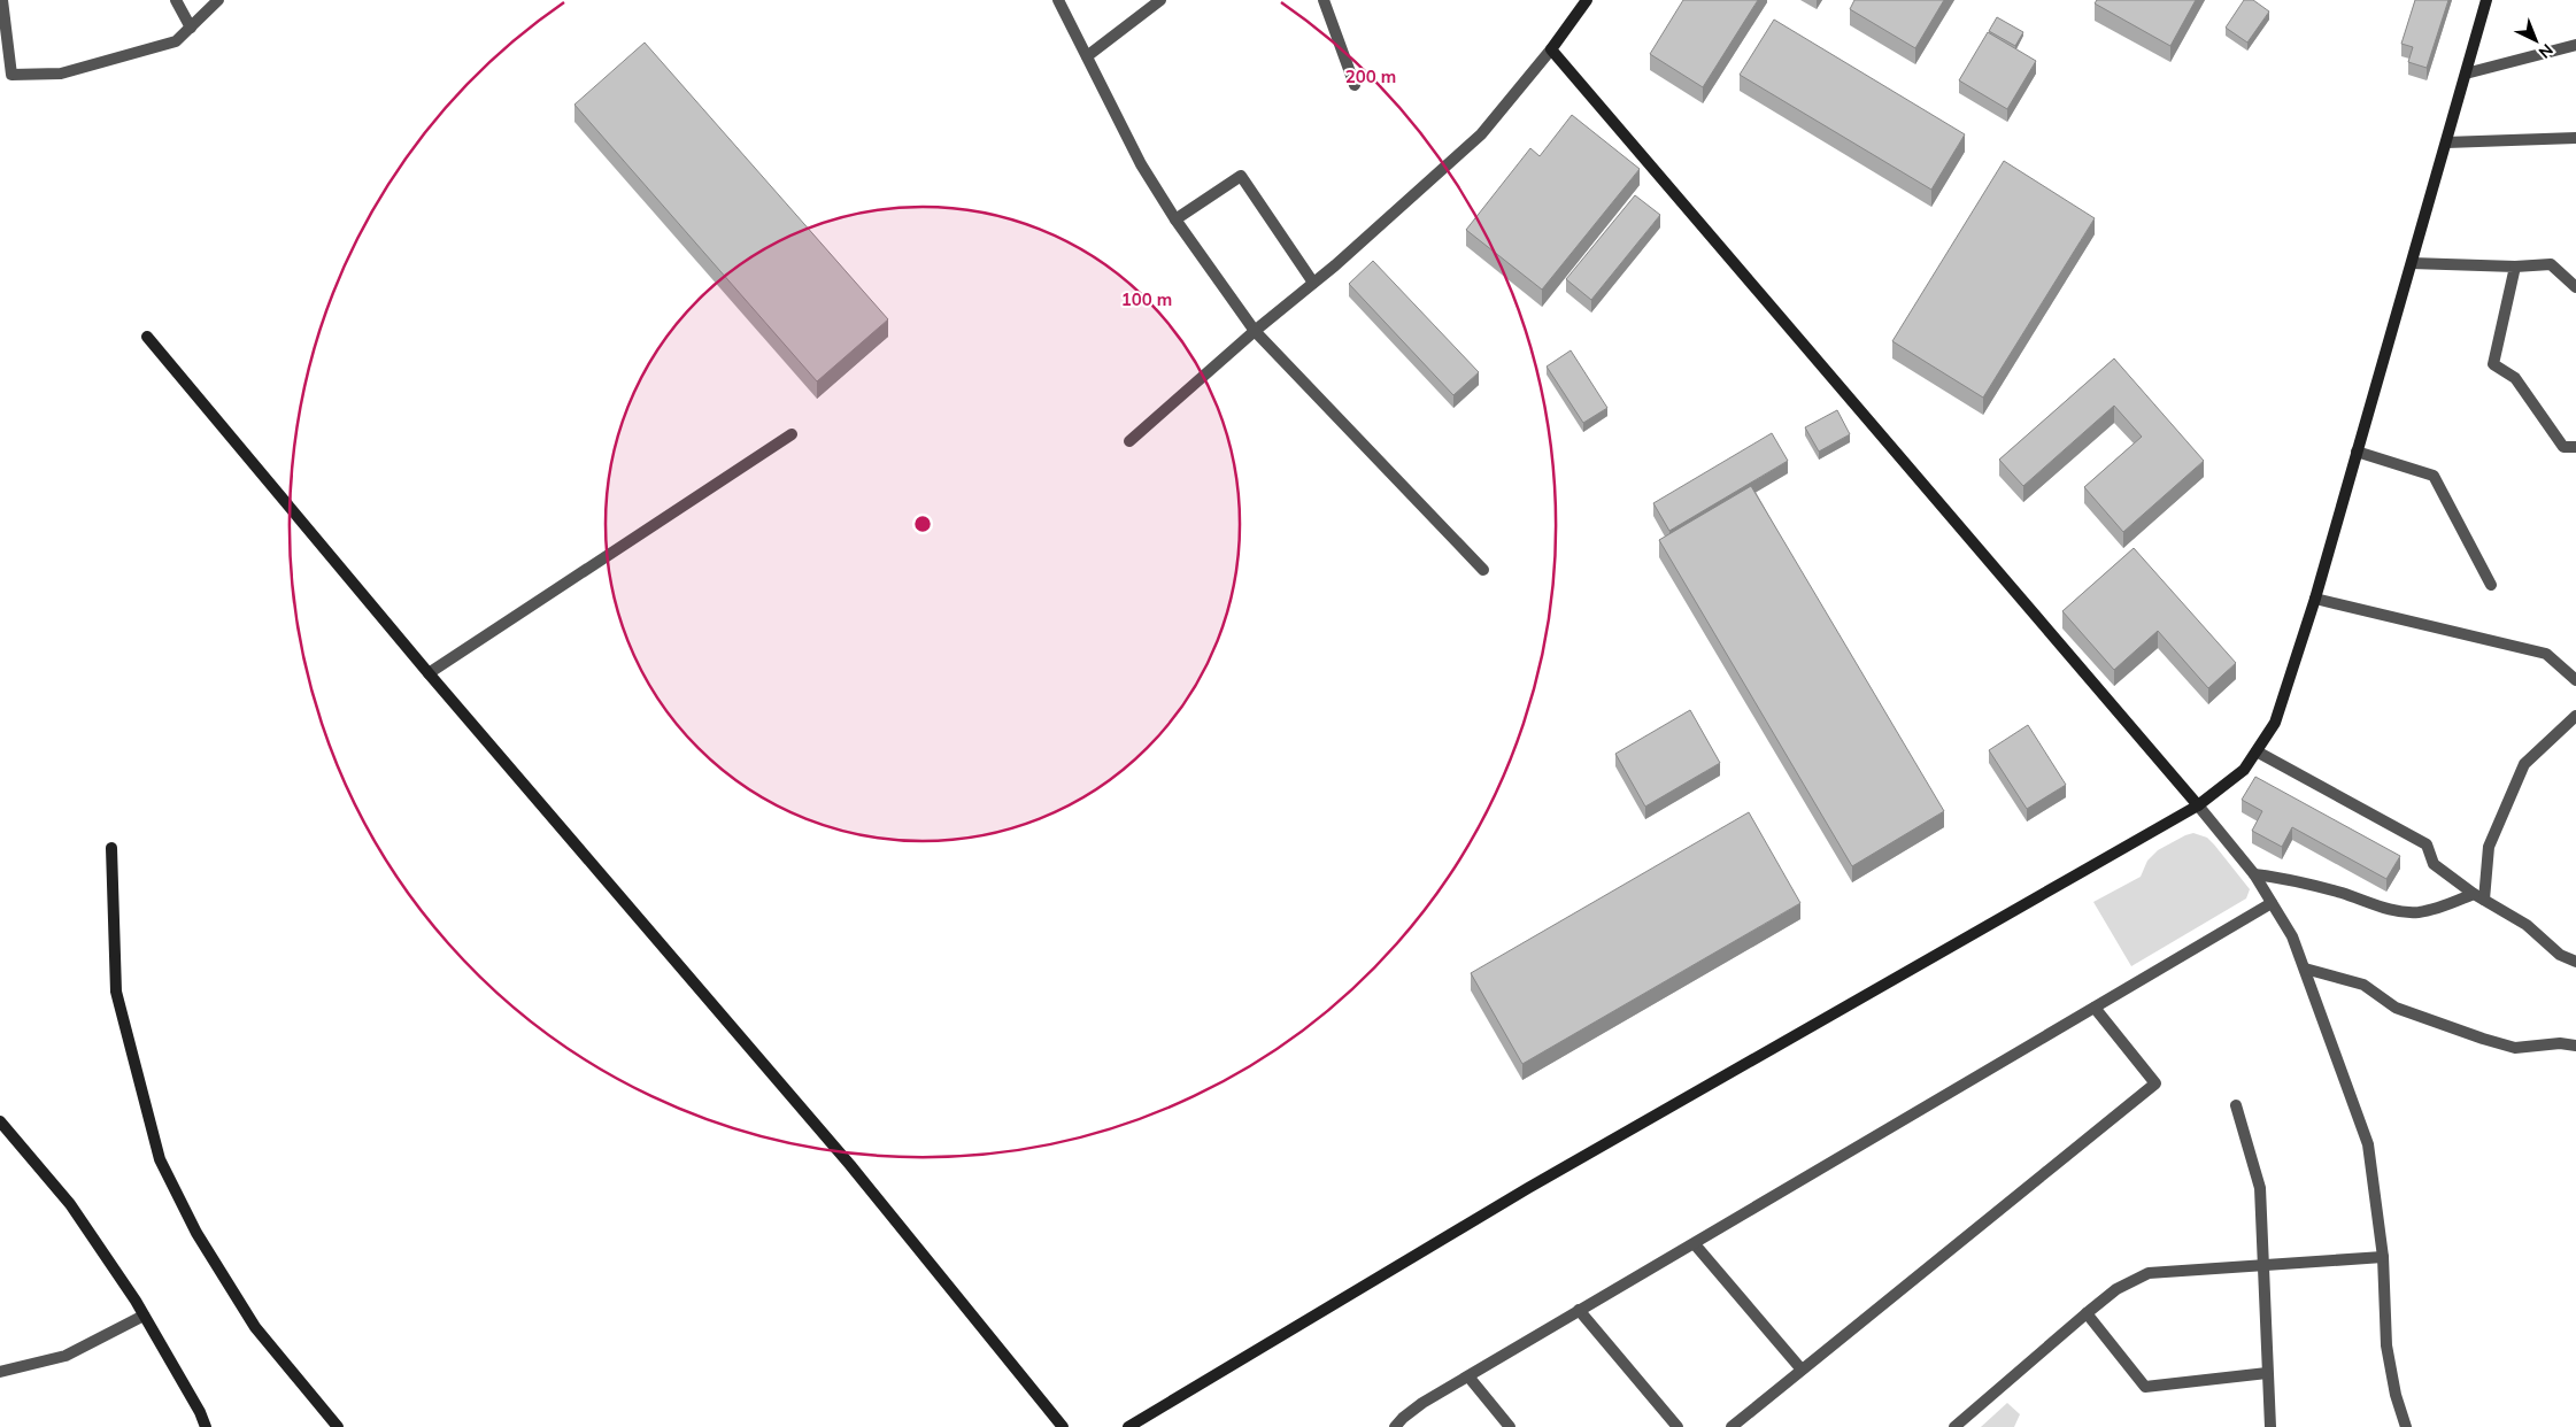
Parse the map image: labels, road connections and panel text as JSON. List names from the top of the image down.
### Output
{
  "north": "bottom right",
  "rings": ["200 m", "100 m"]
}
